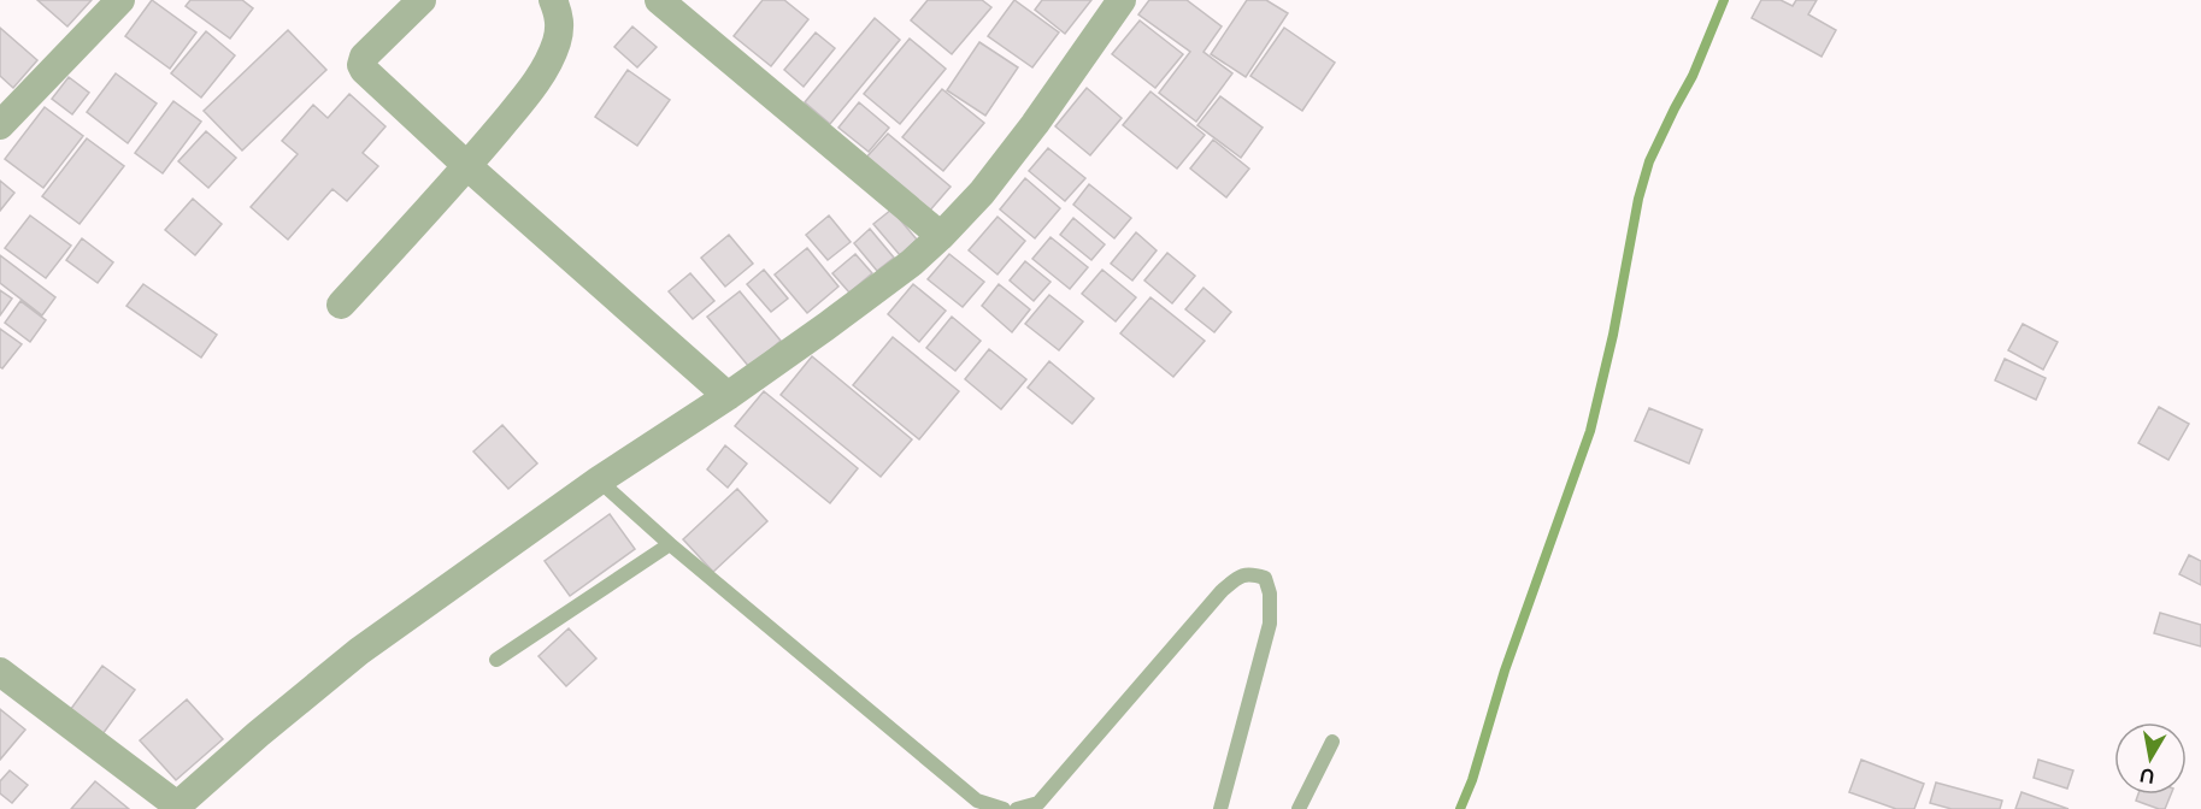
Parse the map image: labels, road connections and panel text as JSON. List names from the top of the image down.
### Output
{
  "north": "bottom"
}
